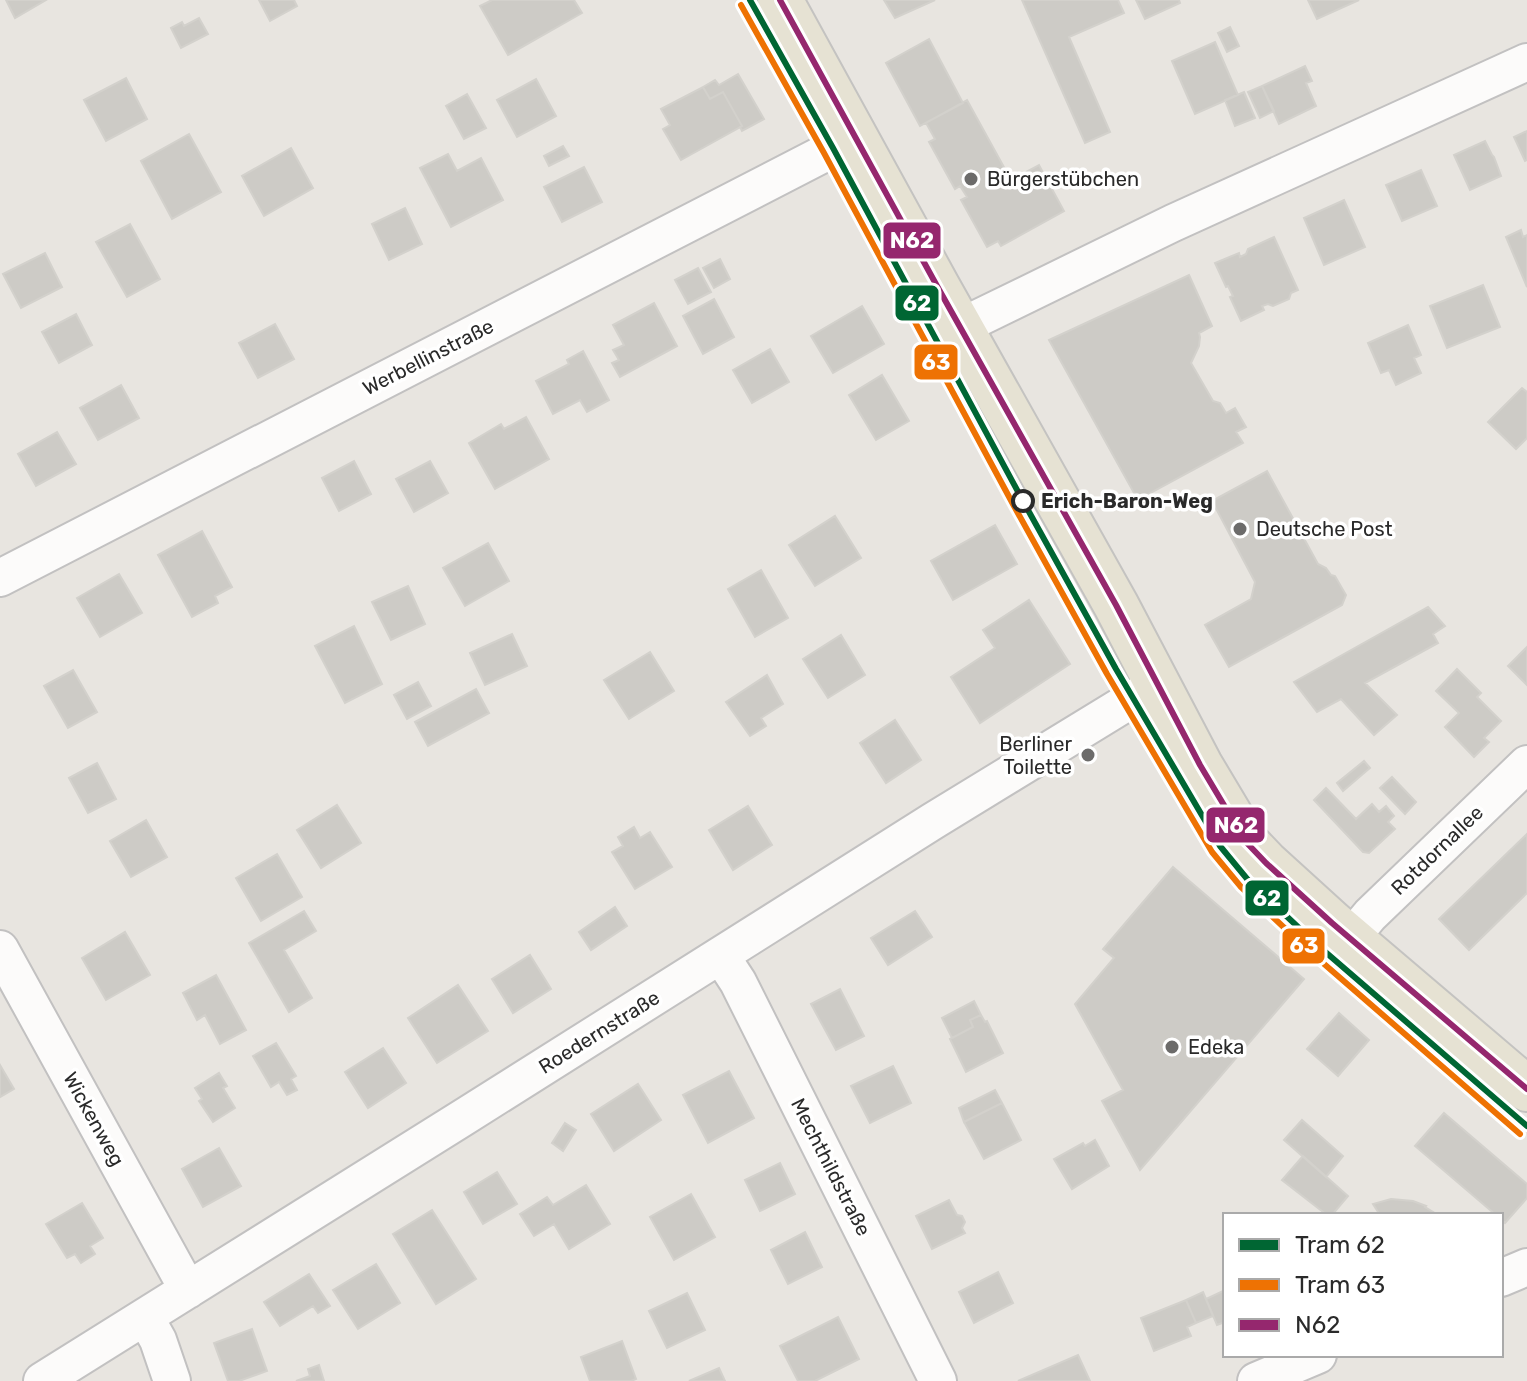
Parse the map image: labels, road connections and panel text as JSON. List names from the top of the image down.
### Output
{
  "streets": {
    "street": [
      "Werbellinstraße",
      "Rotdornallee",
      "Roedernstraße",
      "Wickenweg",
      "Mechthildstraße"
    ]
  },
  "crossings": [
    ["Roedernstraße", "Wickenweg"],
    ["Roedernstraße", "Mechthildstraße"]
  ],
  "places": [
    "Bürgerstübchen",
    "Erich-Baron-Weg",
    "Deutsche Post",
    "Berliner Toilette",
    "Edeka"
  ],
  "lines": ["tram line 62", "transit line N62", "tram line 63"],
  "legend": ["Tram 62", "Tram 63", "N62"]
}
